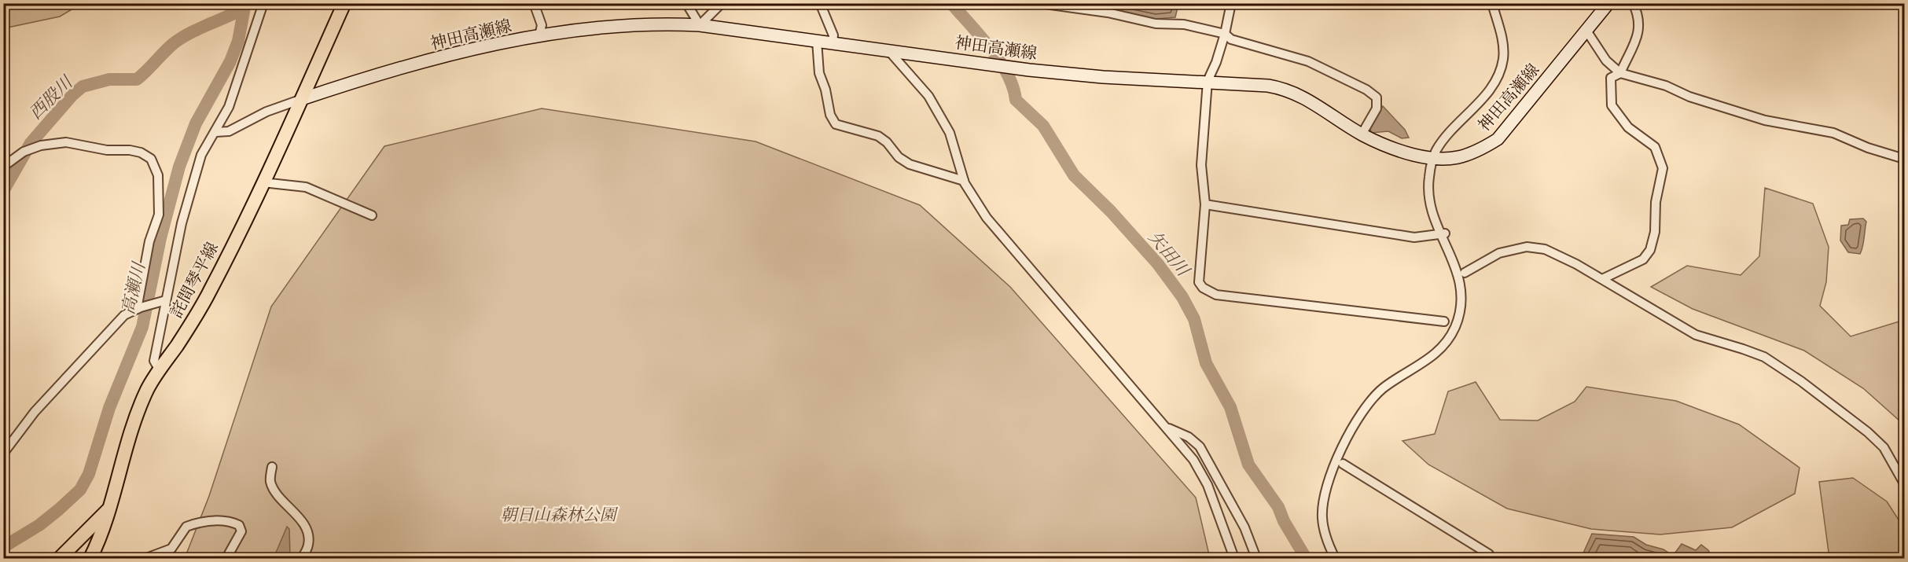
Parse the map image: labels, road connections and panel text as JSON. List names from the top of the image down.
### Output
{
  "streets": {
    "main road": ["神田高瀬線", "詫間琴平線"]
  },
  "crossings": [
    ["神田高瀬線", "詫間琴平線"]
  ],
  "water": ["西股川", "矢田川", "高瀬川"],
  "parks": ["朝日山森林公園"]
}
